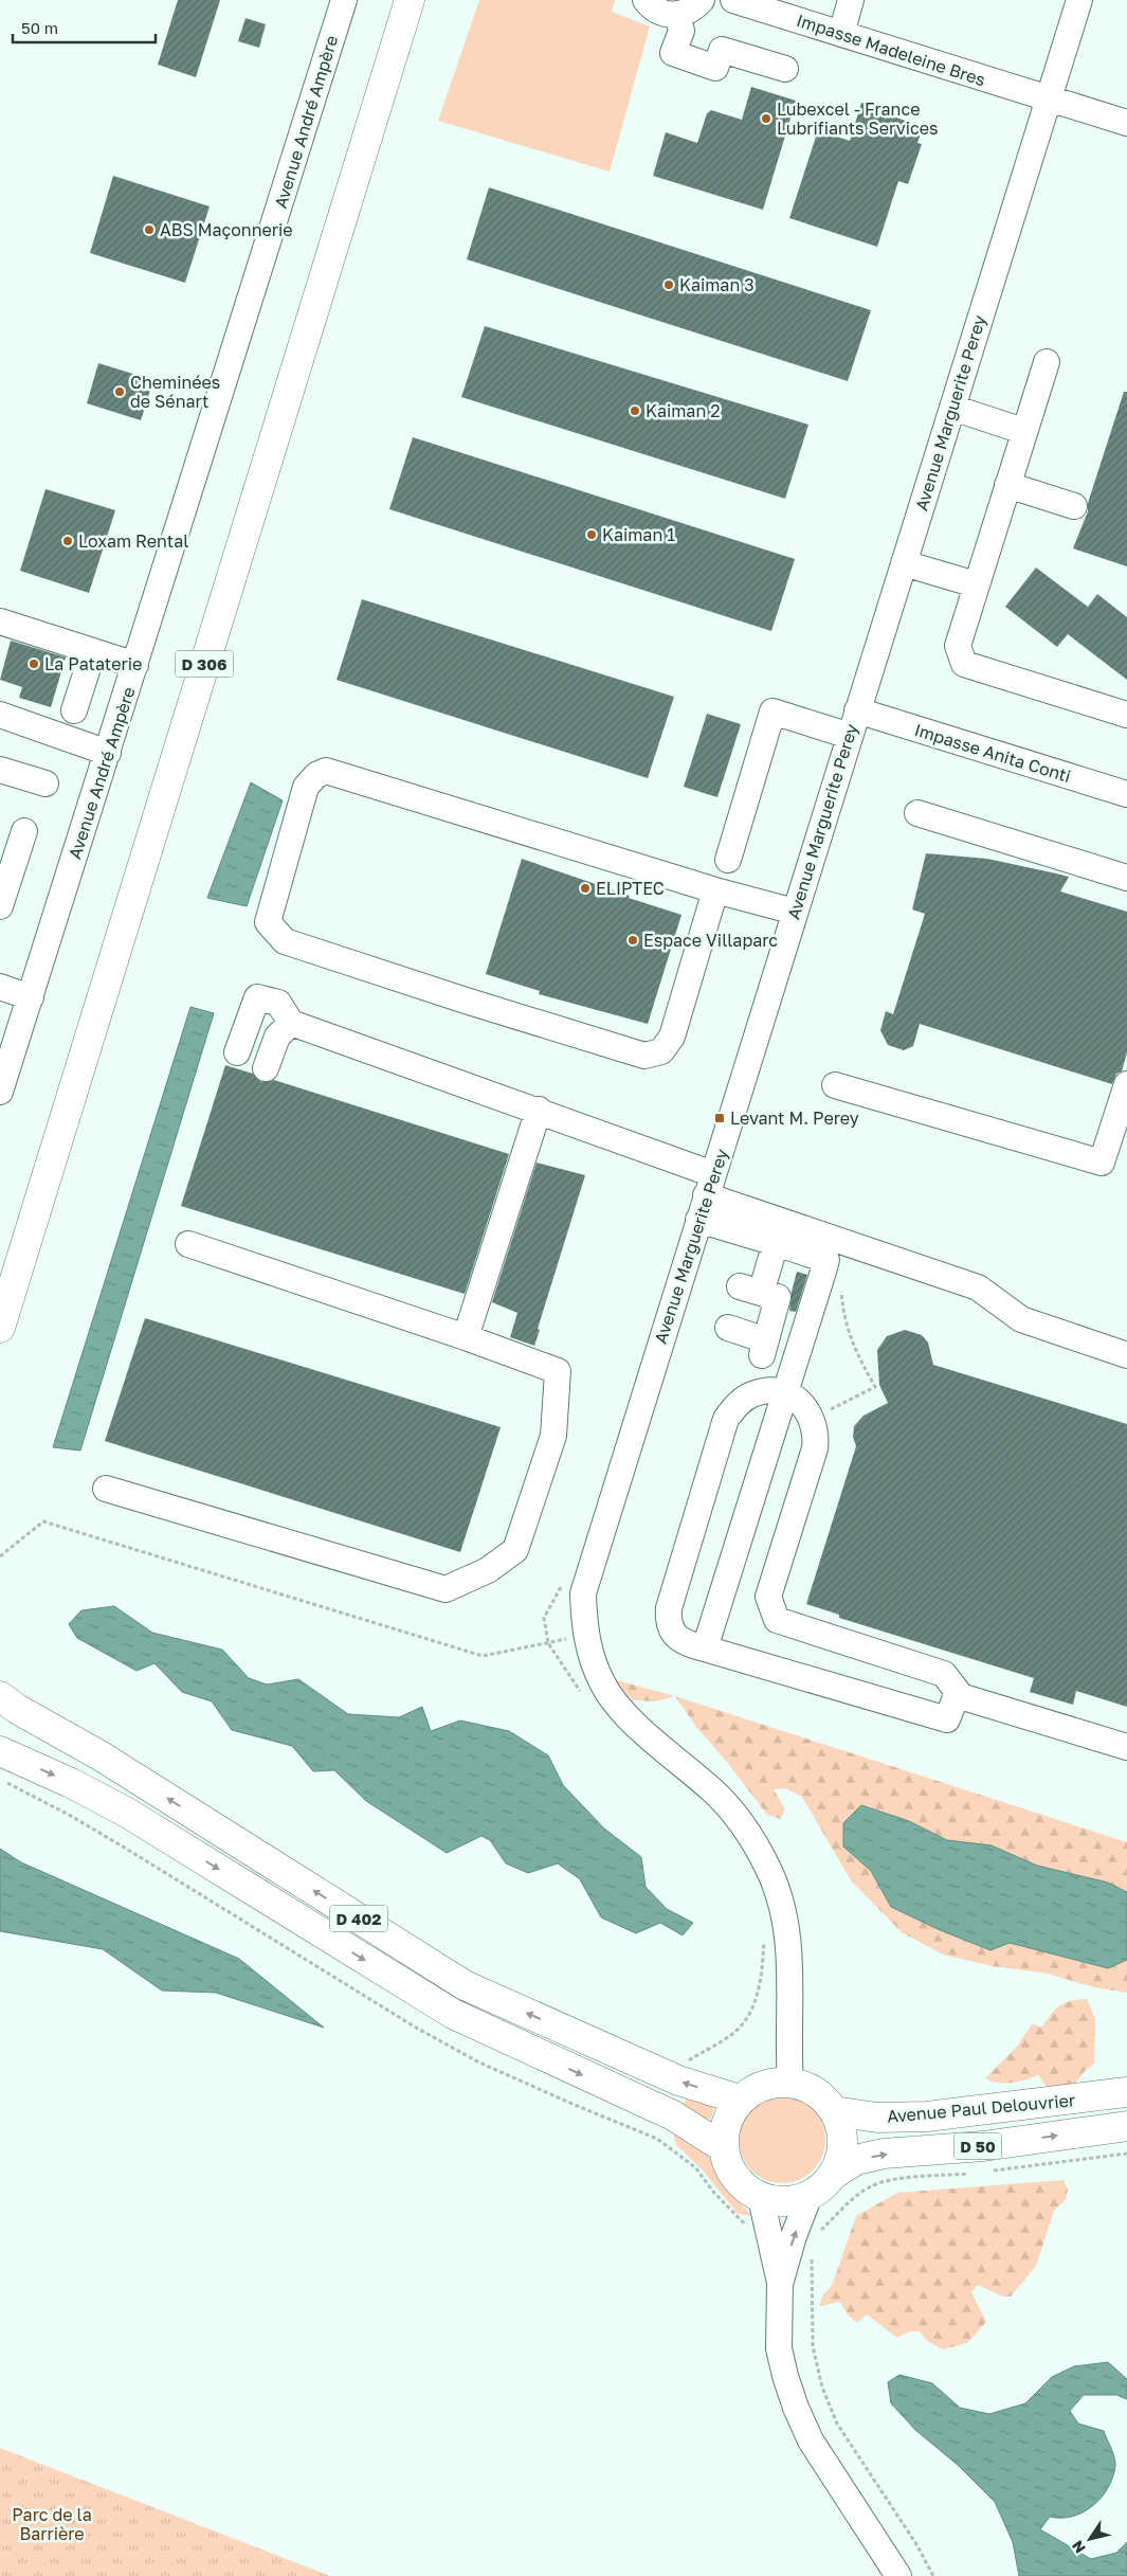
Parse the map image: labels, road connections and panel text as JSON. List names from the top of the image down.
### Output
{
  "streets": {
    "main road": [
      "D 306",
      "D 402",
      "Avenue Paul Delouvrier",
      "D 50"
    ],
    "street": [
      "Impasse Madeleine Bres",
      "Avenue André Ampère",
      "Avenue Marguerite Perey",
      "Impasse Anita Conti"
    ]
  },
  "crossings": [
    ["Impasse Madeleine Bres", "Avenue Marguerite Perey"],
    ["Avenue Marguerite Perey", "Impasse Anita Conti"],
    ["Avenue Marguerite Perey", "D 402"],
    ["Avenue Marguerite Perey", "Avenue Paul Delouvrier"],
    ["D 402", "Avenue Paul Delouvrier"]
  ],
  "parks": ["Parc de la Barrière"],
  "places": {
    "other": [
      "Lubexcel - France Lubrifiants Services",
      "ABS Maçonnerie",
      "Kaiman 3",
      "Cheminées de Sénart",
      "Kaiman 2",
      "Kaiman 1",
      "Loxam Rental",
      "La Pataterie",
      "ELIPTEC",
      "Espace Villaparc"
    ],
    "transit": ["Levant M. Perey"]
  },
  "scale_bar": "50 m",
  "north": "bottom left"
}
